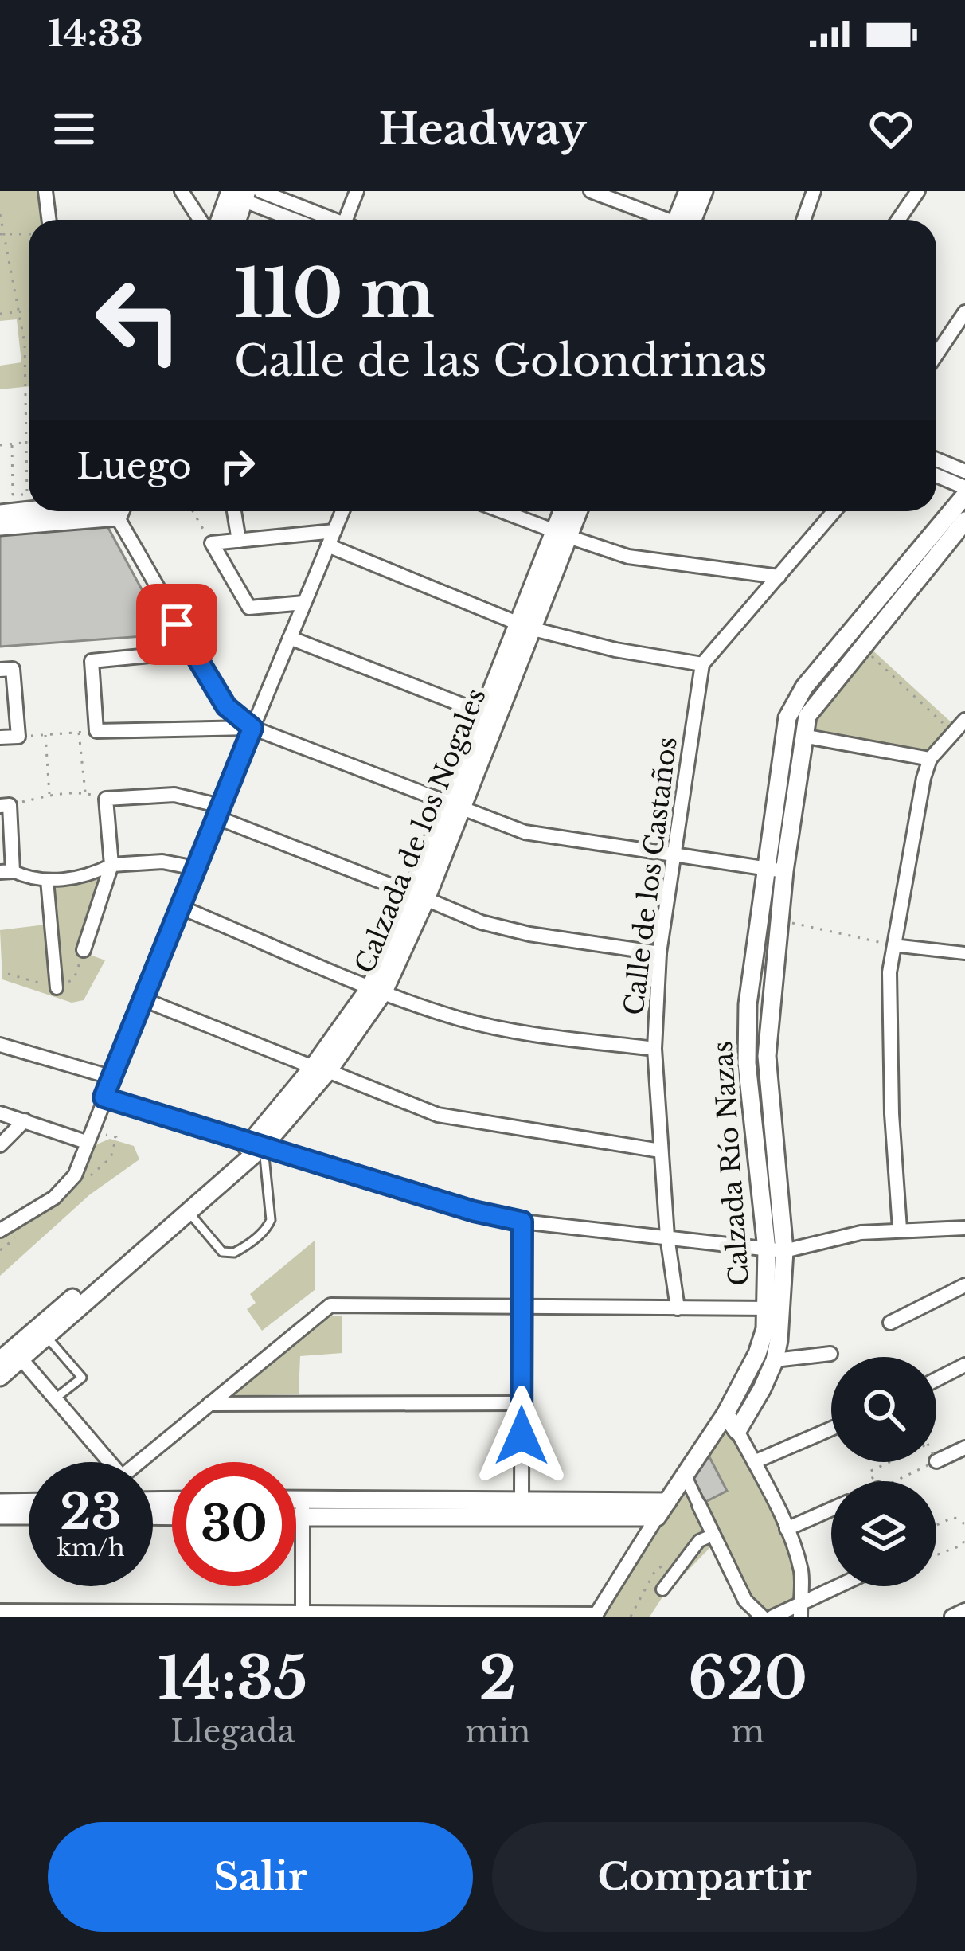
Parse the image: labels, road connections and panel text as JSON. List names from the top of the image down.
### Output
{
  "streets": {
    "street": ["Calzada de los Nogales", "Calle de los Castaños", "Calzada Río Nazas"]
  },
  "page": {
    "status": "14:33",
    "header": "Headway",
    "turn": ["110 m", "Calle de las Golondrinas"],
    "then": "Luego",
    "speed": "23 km/h",
    "limit": "30",
    "eta": [
      "14:35",
      "Llegada",
      "2",
      "min",
      "620",
      "m"
    ],
    "buttons": ["Salir", "Compartir"]
  }
}
